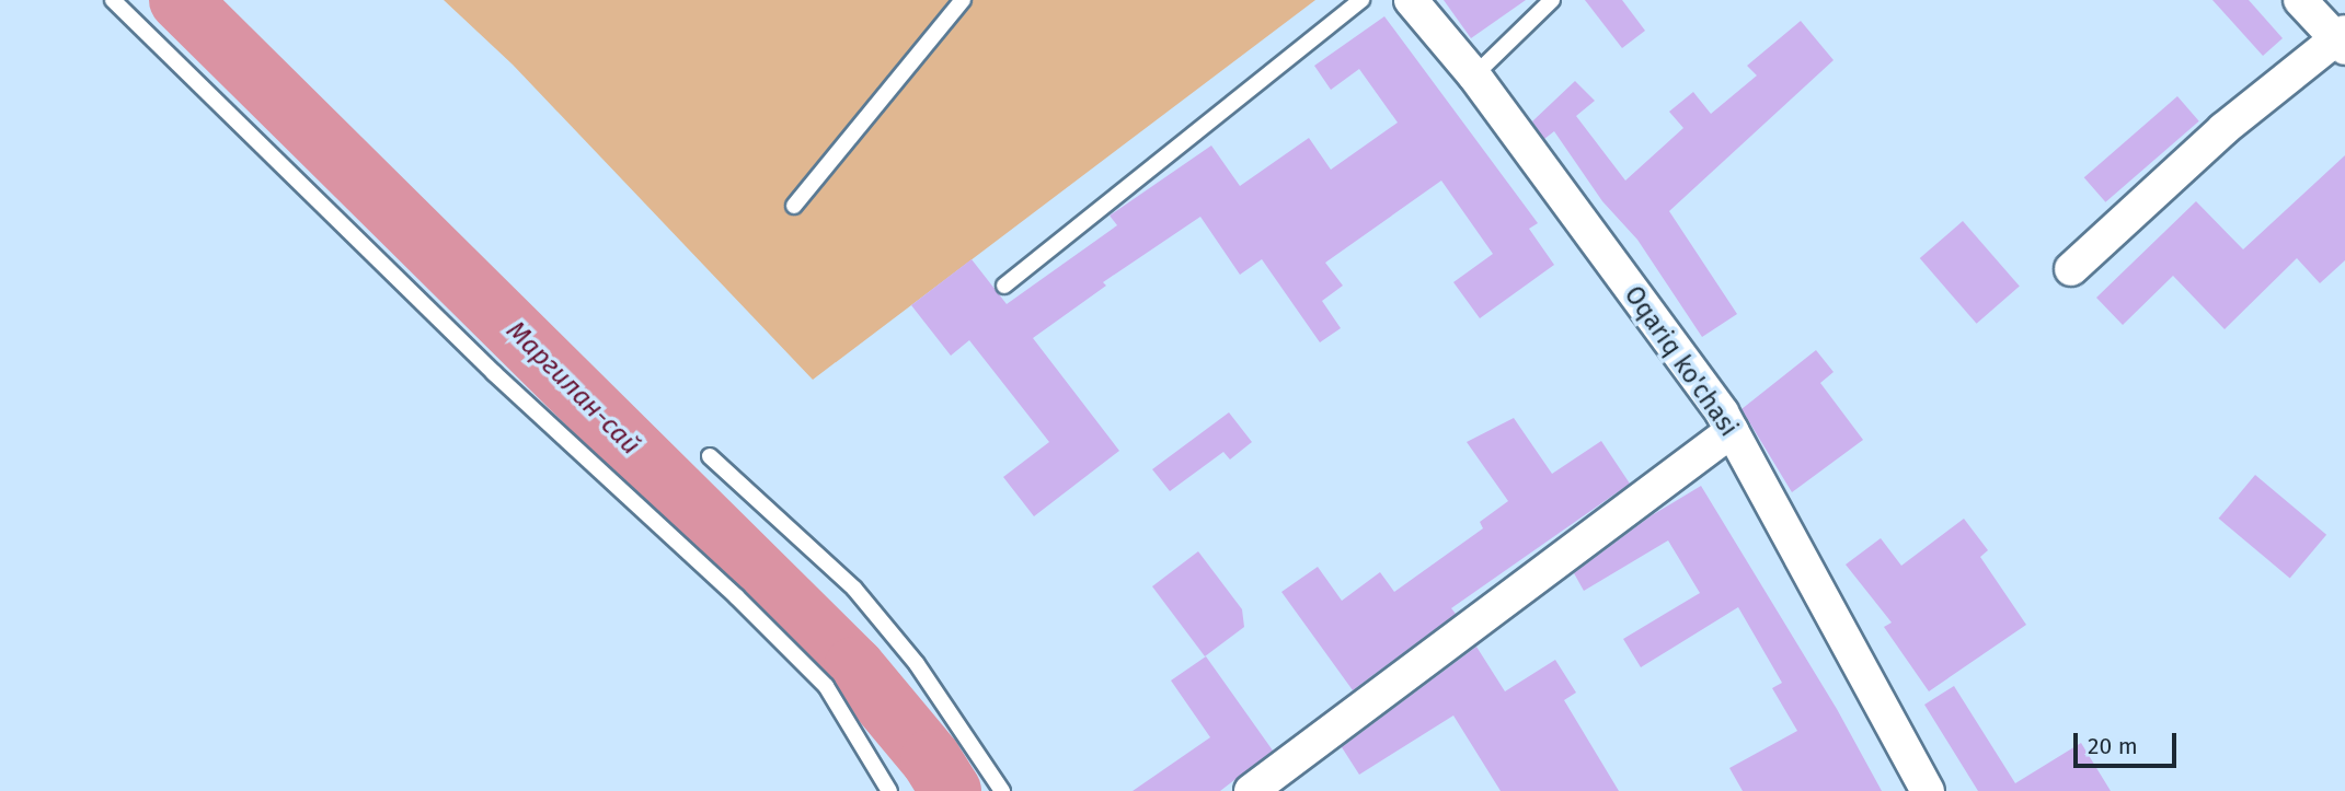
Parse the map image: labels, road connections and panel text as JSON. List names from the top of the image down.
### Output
{
  "streets": {
    "street": ["Oqariq ko'chasi"]
  },
  "water": ["Маргилан-сай"],
  "scale_bar": "20 m"
}
